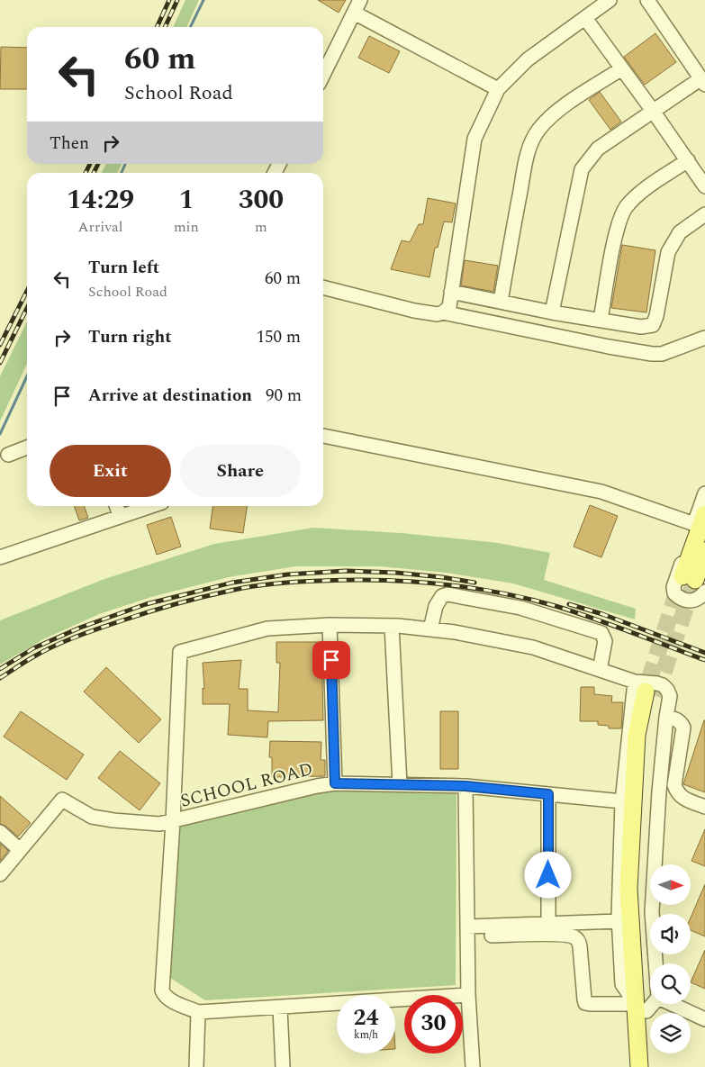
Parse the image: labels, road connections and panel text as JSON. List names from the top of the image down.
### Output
{
  "streets": {
    "street": ["SCHOOL ROAD"]
  },
  "north": "right",
  "page": {
    "turn": ["60 m", "School Road"],
    "then": "Then",
    "eta": [
      "14:29",
      "Arrival",
      "1",
      "min",
      "300",
      "m"
    ],
    "list": [
      {
        "name": "Turn left",
        "note": "School Road",
        "value": "60 m"
      },
      {
        "name": "Turn right",
        "value": "150 m"
      },
      {
        "name": "Arrive at destination",
        "value": "90 m"
      }
    ],
    "buttons": ["Exit", "Share"],
    "speed": "24 km/h",
    "limit": "30"
  }
}
